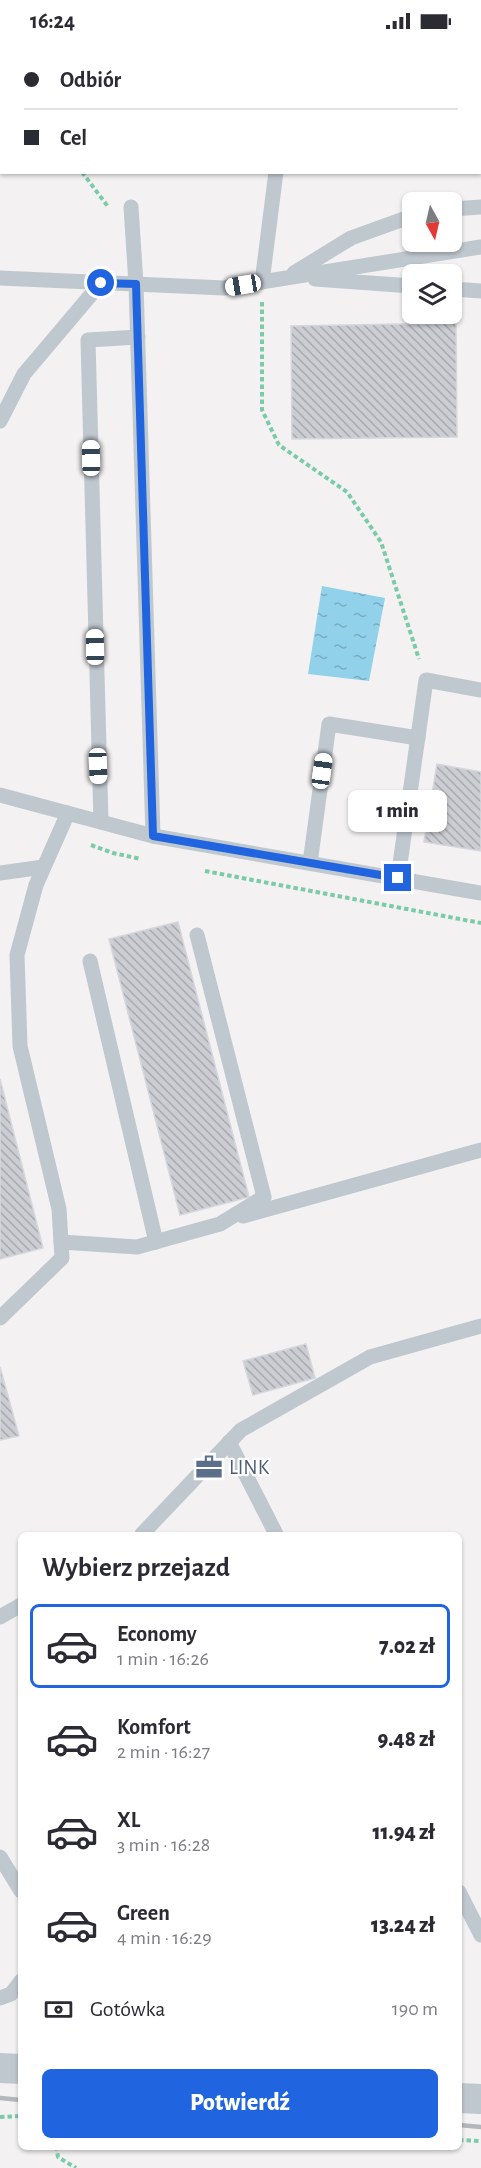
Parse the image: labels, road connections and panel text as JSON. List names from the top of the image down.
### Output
{
  "places": {
    "office": ["LINK"]
  },
  "north": "bottom",
  "page": {
    "status": "16:24",
    "banner": ["Odbiór", "Cel"],
    "bubble": "1 min",
    "heading": "Wybierz przejazd",
    "list": [
      {
        "name": "Economy",
        "note": "1 min · 16:26",
        "value": "7.02 zł"
      },
      {
        "name": "Komfort",
        "note": "2 min · 16:27",
        "value": "9.48 zł"
      },
      {
        "name": "XL",
        "note": "3 min · 16:28",
        "value": "11.94 zł"
      },
      {
        "name": "Green",
        "note": "4 min · 16:29",
        "value": "13.24 zł"
      }
    ],
    "pay": ["Gotówka", "190 m"],
    "buttons": "Potwierdź"
  }
}
